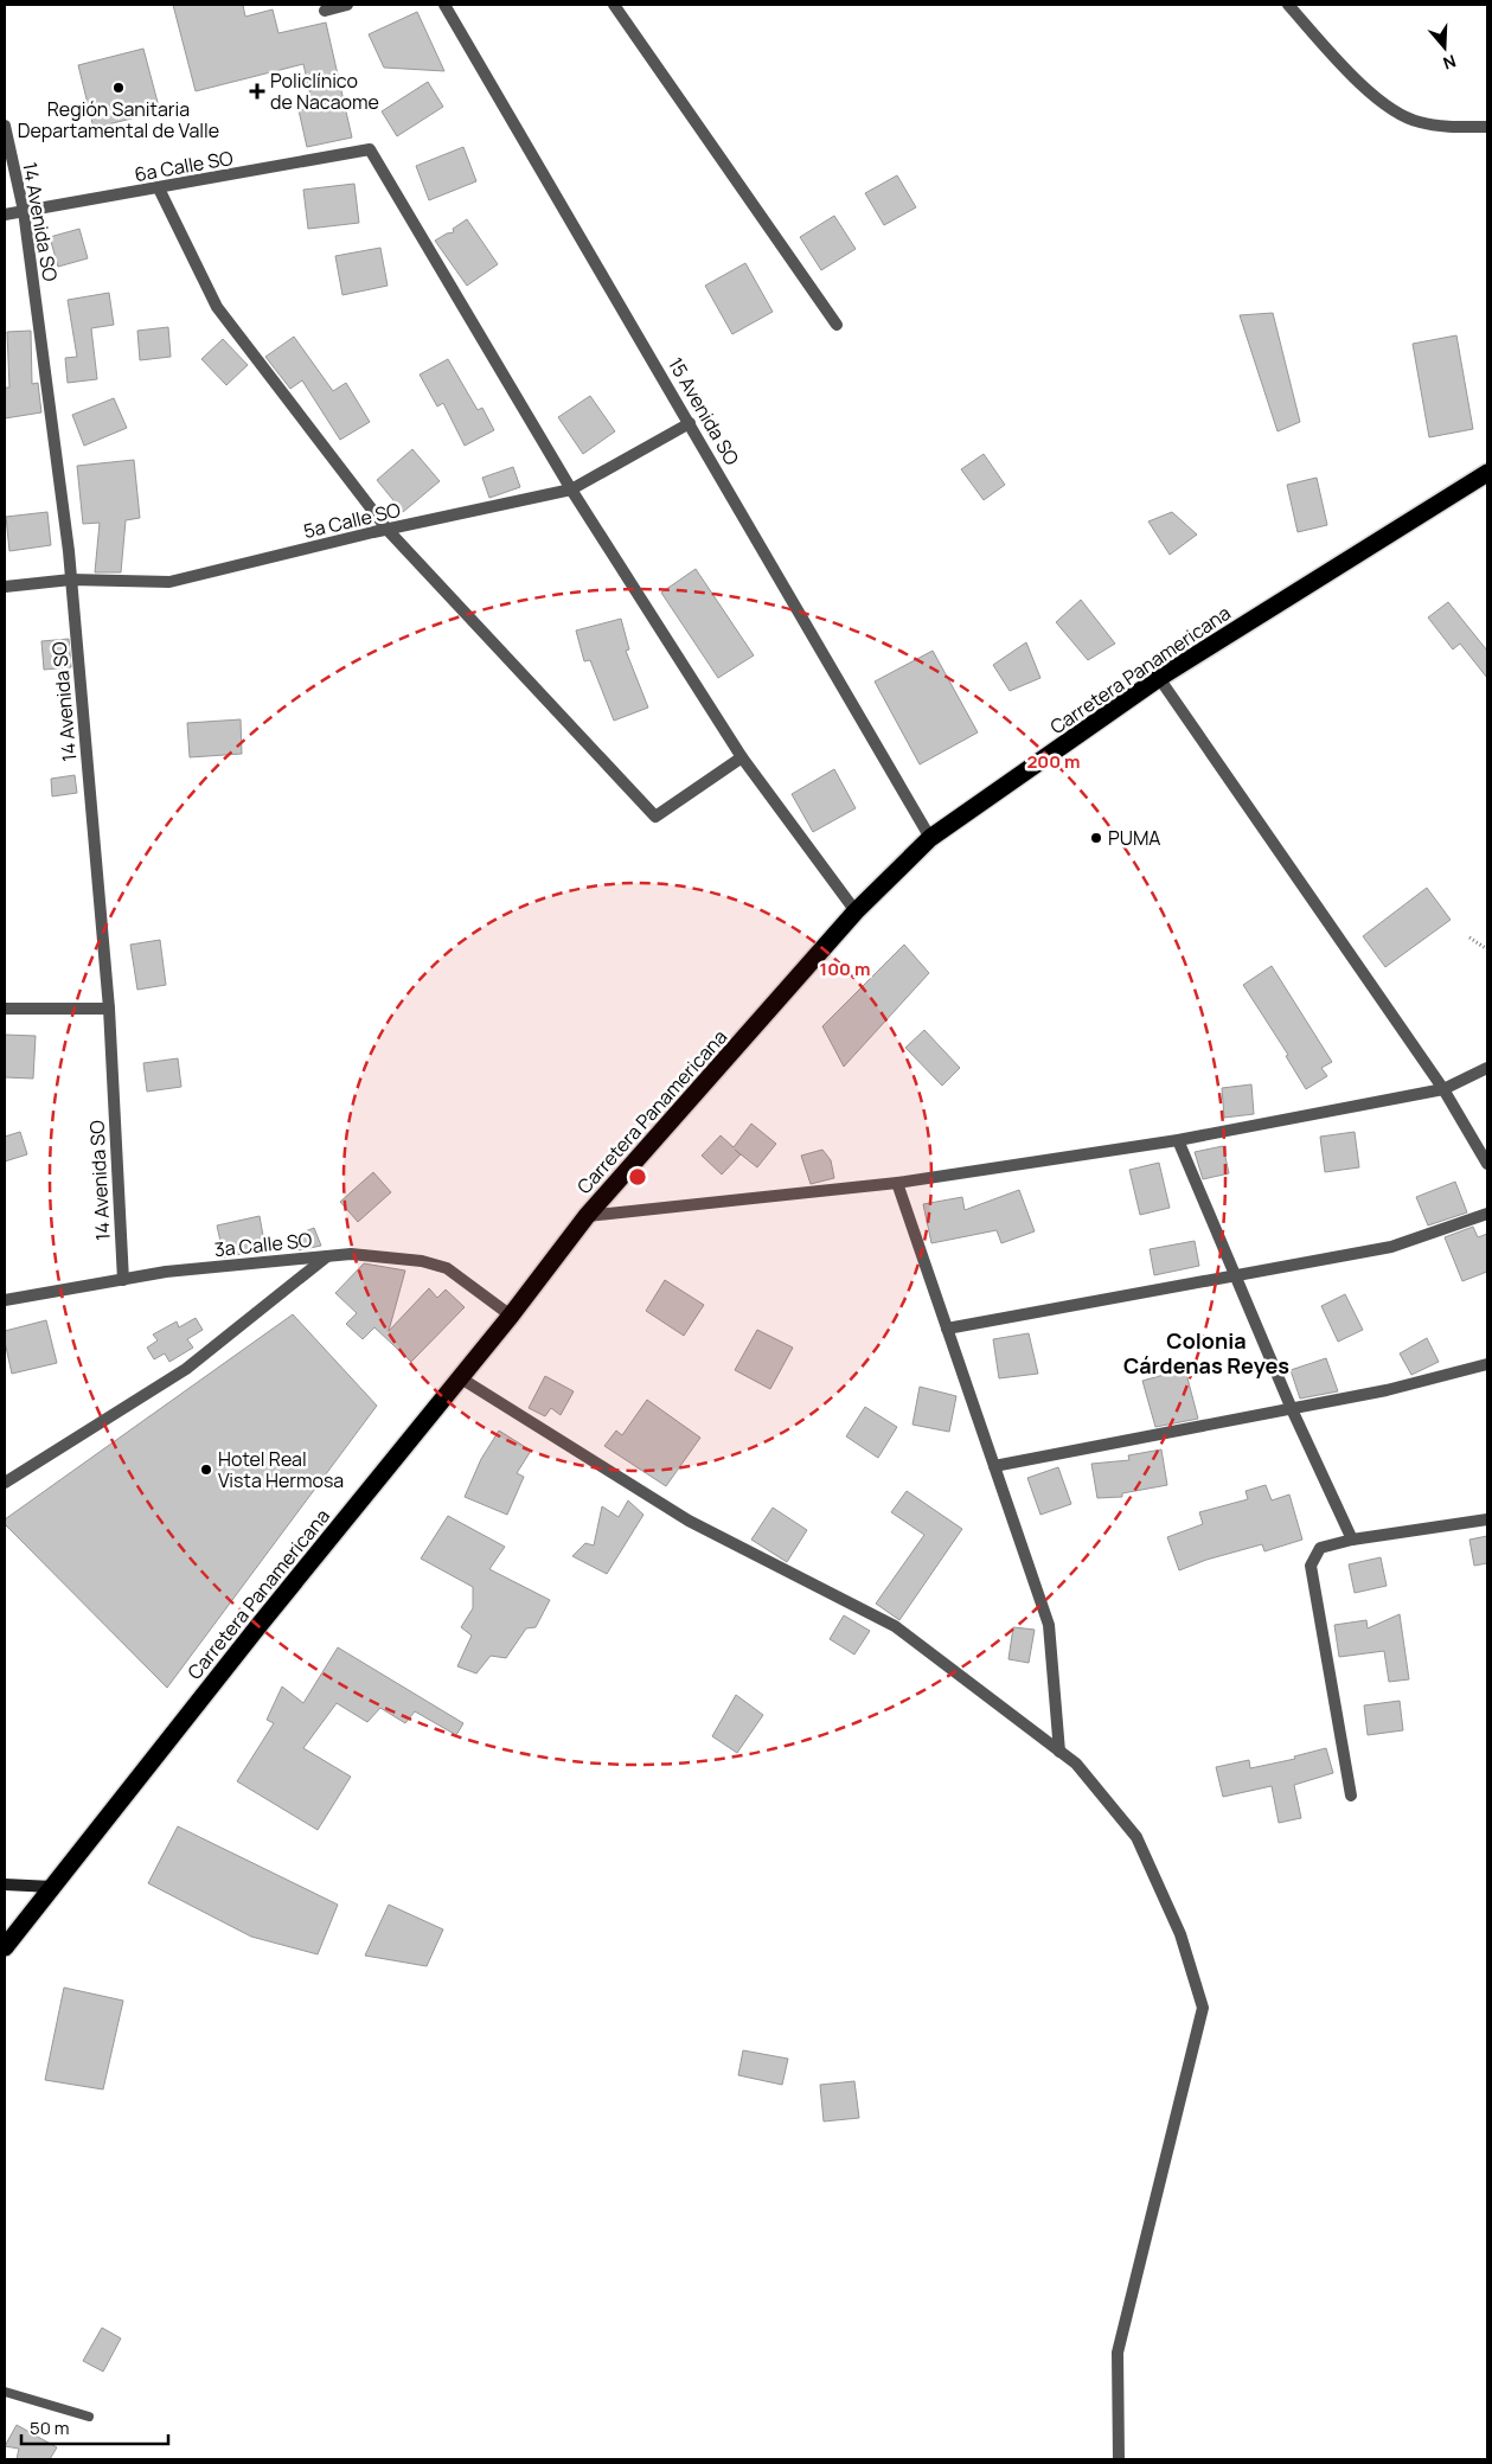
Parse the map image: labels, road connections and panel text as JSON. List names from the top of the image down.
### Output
{
  "streets": {
    "highway": ["Carretera Panamericana"],
    "street": [
      "6a Calle SO",
      "14 Avenida SO",
      "15 Avenida SO",
      "5a Calle SO",
      "3a Calle SO"
    ]
  },
  "crossings": [
    ["6a Calle SO", "14 Avenida SO"],
    ["6a Calle SO", "5a Calle SO"],
    ["14 Avenida SO", "5a Calle SO"],
    ["14 Avenida SO", "3a Calle SO"],
    ["15 Avenida SO", "5a Calle SO"],
    ["15 Avenida SO", "Carretera Panamericana"],
    ["Carretera Panamericana", "3a Calle SO"]
  ],
  "districts": ["Colonia Cárdenas Reyes"],
  "places": {
    "other": ["Región Sanitaria Departamental de Valle", "PUMA", "Hotel Real Vista Hermosa"],
    "health": ["Policlínico de Nacaome"]
  },
  "scale_bar": "50 m",
  "north": "bottom",
  "rings": ["200 m", "100 m"]
}
